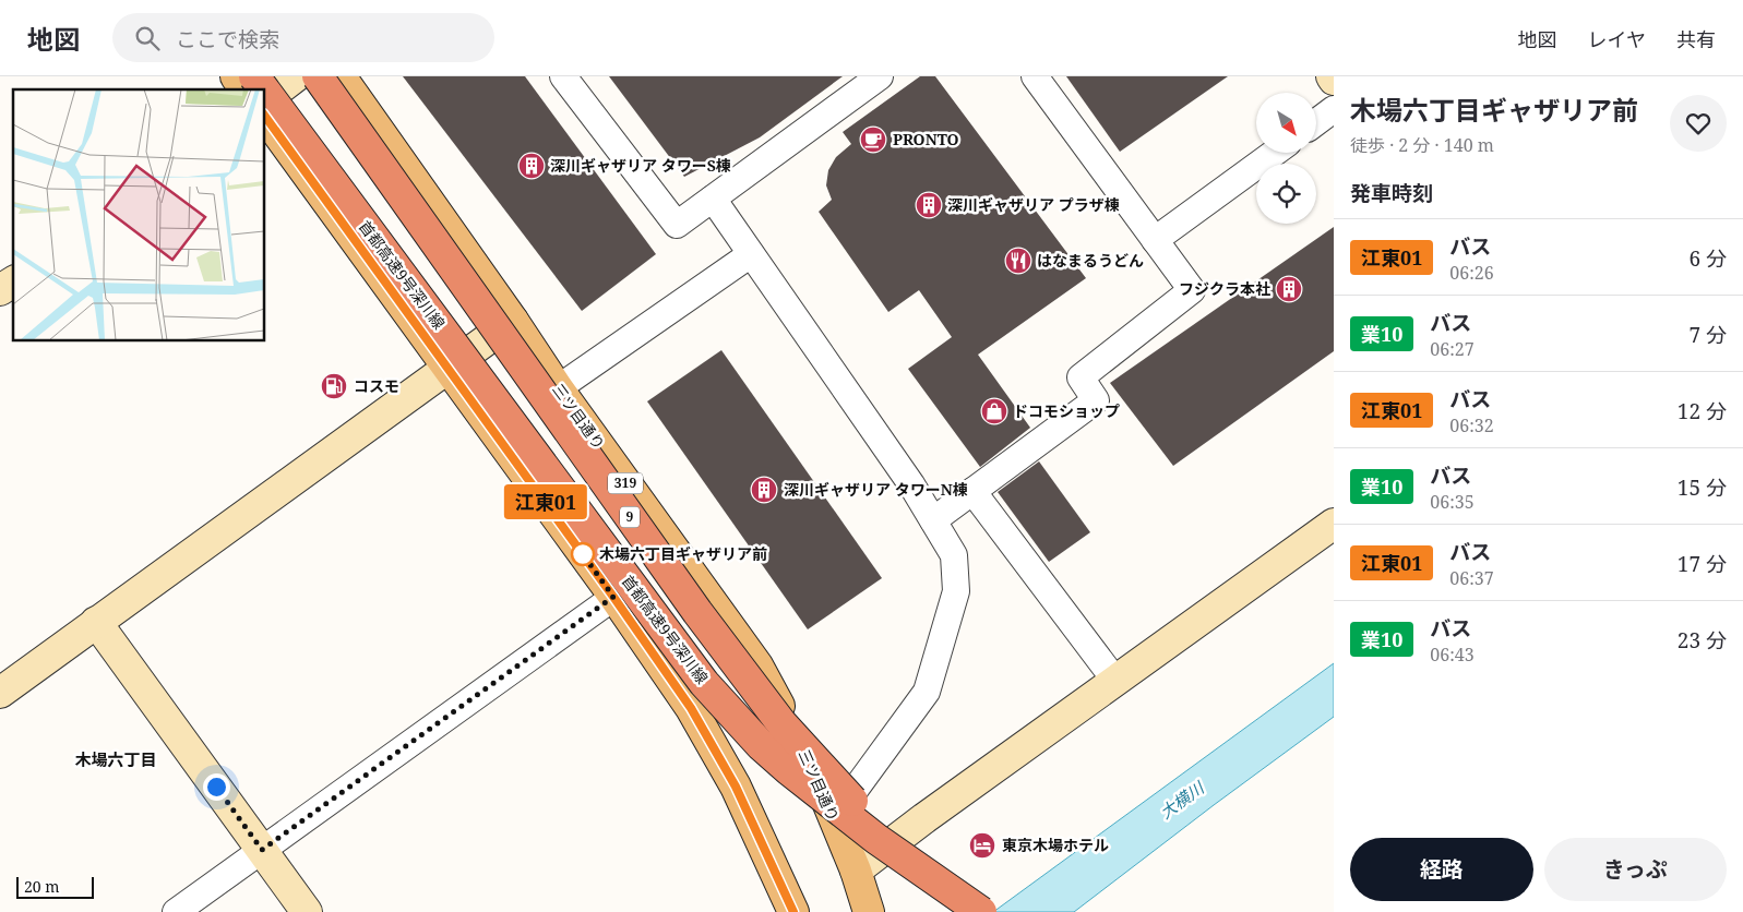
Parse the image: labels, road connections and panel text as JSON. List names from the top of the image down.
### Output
{
  "streets": {
    "highway": ["首都高速9号深川線", "9"],
    "main road": ["三ツ目通り", "319"]
  },
  "districts": ["木場六丁目"],
  "water": ["大横川"],
  "places": {
    "cafe": ["PRONTO"],
    "building": [
      "深川ギャザリア タワーS棟",
      "深川ギャザリア プラザ棟",
      "フジクラ本社",
      "深川ギャザリア タワーN棟"
    ],
    "restaurant": ["はなまるうどん"],
    "fuel station": ["コスモ"],
    "shop": ["ドコモショップ"],
    "other": ["木場六丁目ギャザリア前"],
    "hotel": ["東京木場ホテル"]
  },
  "lines": ["bus line 江東01"],
  "scale_bar": "20 m",
  "north": "bottom right",
  "page": {
    "header": "地図",
    "search": "ここで検索",
    "nav": ["地図", "レイヤ", "共有"],
    "on_map": "江東01",
    "heading": [
      ["木場六丁目ギャザリア前", "徒歩 · 2 分 · 140 m"],
      "発車時刻"
    ],
    "list": [
      {
        "mark": "江東01",
        "name": "バス",
        "note": "06:26",
        "value": "6 分"
      },
      {
        "mark": "業10",
        "name": "バス",
        "note": "06:27",
        "value": "7 分"
      },
      {
        "mark": "江東01",
        "name": "バス",
        "note": "06:32",
        "value": "12 分"
      },
      {
        "mark": "業10",
        "name": "バス",
        "note": "06:35",
        "value": "15 分"
      },
      {
        "mark": "江東01",
        "name": "バス",
        "note": "06:37",
        "value": "17 分"
      },
      {
        "mark": "業10",
        "name": "バス",
        "note": "06:43",
        "value": "23 分"
      }
    ],
    "buttons": ["経路", "きっぷ"],
    "scale": "20 m"
  }
}
